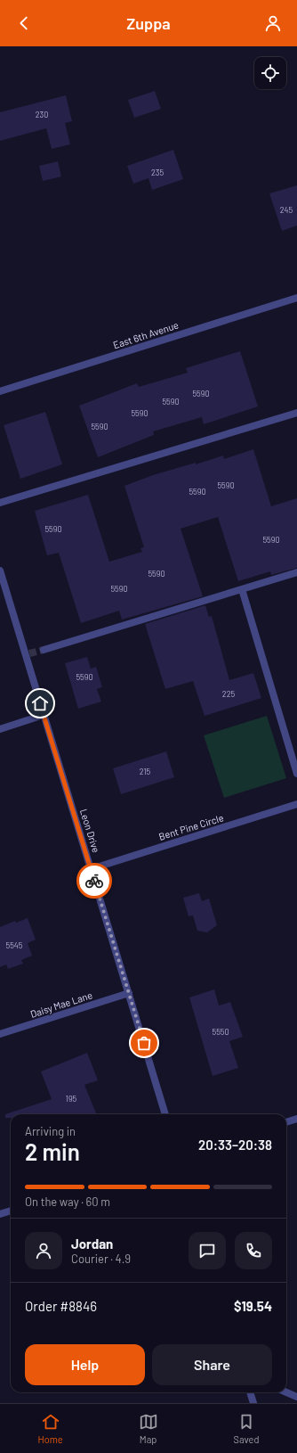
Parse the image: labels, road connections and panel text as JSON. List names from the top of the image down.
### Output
{
  "streets": {
    "street": [
      "East 6th Avenue",
      "Bent Pine Circle",
      "Leon Drive",
      "Daisy Mae Lane"
    ]
  },
  "crossings": [
    ["Bent Pine Circle", "Leon Drive"],
    ["Leon Drive", "Daisy Mae Lane"]
  ],
  "house_numbers": [
    "230",
    "235",
    "245",
    "5590",
    "5590",
    "5590",
    "5590",
    "5590",
    "5590",
    "5590",
    "5590",
    "5590",
    "5590",
    "5590",
    "225",
    "215",
    "5545",
    "5550",
    "195"
  ],
  "page": {
    "header": "Zuppa",
    "heading": ["2 min", "Arriving in", "20:33–20:38"],
    "panel": [
      "Jordan",
      "Courier · 4.9",
      "Order #8846",
      "$19.54"
    ],
    "bar": "On the way · 60 m",
    "buttons": ["Help", "Share"],
    "tabs": ["Home", "Map", "Saved"]
  }
}
